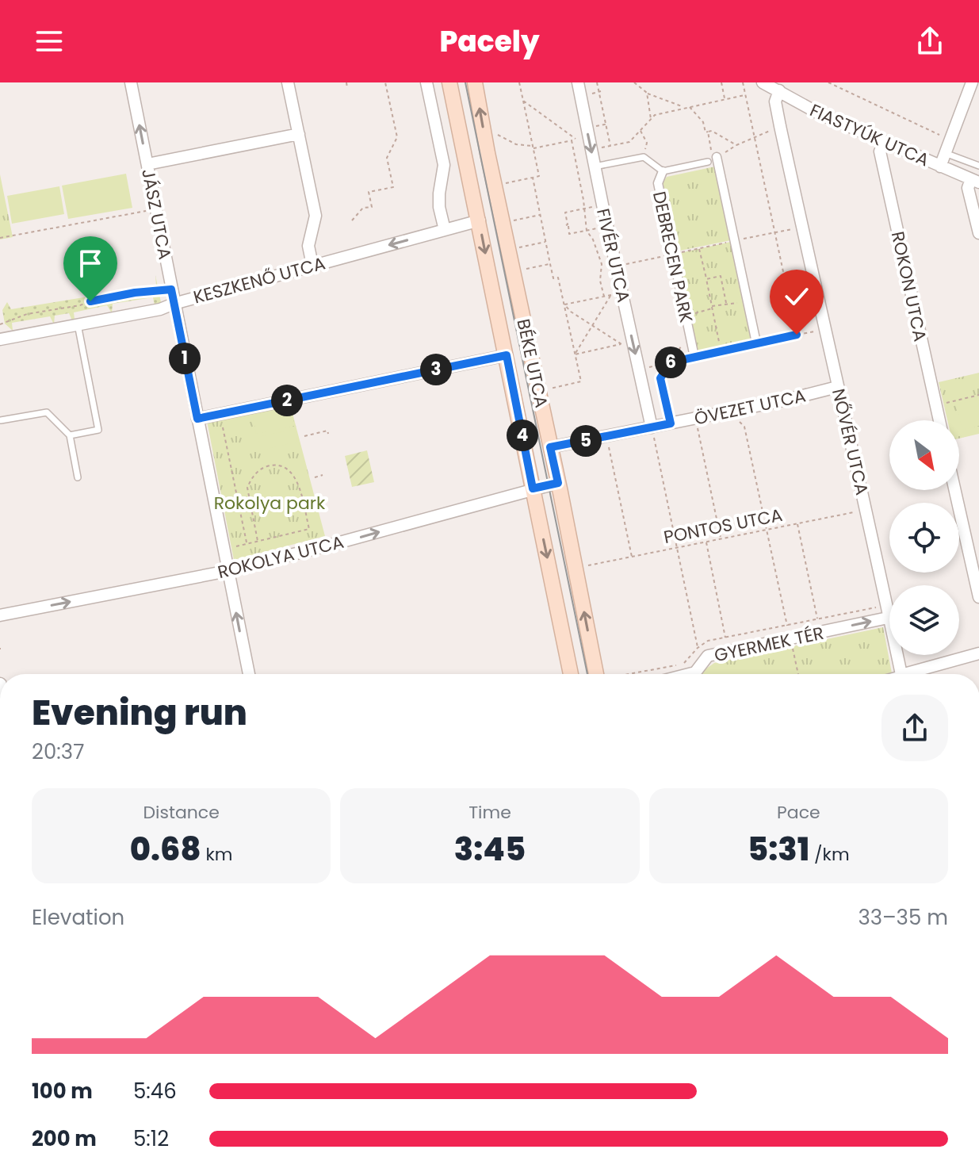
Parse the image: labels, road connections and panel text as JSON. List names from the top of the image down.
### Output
{
  "streets": {
    "main road": ["BÉKE UTCA"],
    "street": [
      "FIASTYÚK UTCA",
      "JÁSZ UTCA",
      "FIVÉR UTCA",
      "DEBRECEN PARK",
      "KESZKENŐ UTCA",
      "ROKON UTCA",
      "ÖVEZET UTCA",
      "NŐVÉR UTCA",
      "ROKOLYA UTCA",
      "GYERMEK TÉR"
    ],
    "path": ["PONTOS UTCA"]
  },
  "crossings": [
    ["FIASTYÚK UTCA", "ROKON UTCA"],
    ["FIASTYÚK UTCA", "NŐVÉR UTCA"],
    ["JÁSZ UTCA", "KESZKENŐ UTCA"],
    ["JÁSZ UTCA", "ROKOLYA UTCA"],
    ["FIVÉR UTCA", "ÖVEZET UTCA"],
    ["KESZKENŐ UTCA", "BÉKE UTCA"],
    ["BÉKE UTCA", "ÖVEZET UTCA"],
    ["BÉKE UTCA", "ROKOLYA UTCA"],
    ["ÖVEZET UTCA", "NŐVÉR UTCA"],
    ["NŐVÉR UTCA", "PONTOS UTCA"],
    ["NŐVÉR UTCA", "GYERMEK TÉR"]
  ],
  "one_way": ["ROKOLYA UTCA", "GYERMEK TÉR"],
  "parks": ["Rokolya park"],
  "north": "bottom right",
  "page": {
    "header": "Pacely",
    "pins": [
      "1",
      "6",
      "3",
      "2",
      "4",
      "5"
    ],
    "heading": ["Evening run", "20:37"],
    "stats": [
      ["Distance", "0.68 km"],
      ["Time", "3:45"],
      ["Pace", "5:31 /km"]
    ],
    "chart": ["Elevation", "33–35 m"],
    "list": [
      {
        "name": "100 m",
        "note": "5:46"
      },
      {
        "name": "200 m",
        "note": "5:12"
      }
    ]
  }
}
